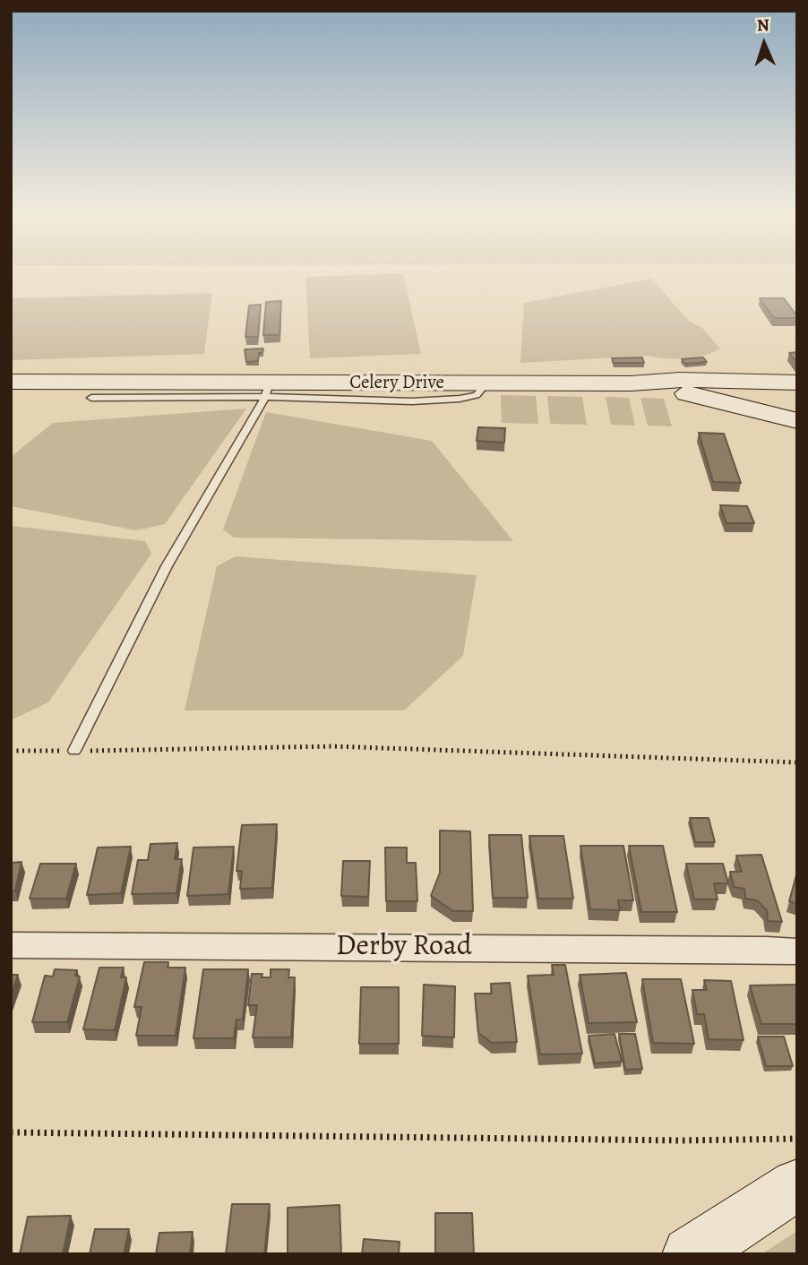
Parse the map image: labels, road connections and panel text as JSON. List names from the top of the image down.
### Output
{
  "streets": {
    "street": ["Celery Drive", "Derby Road"]
  },
  "north": "top"
}
